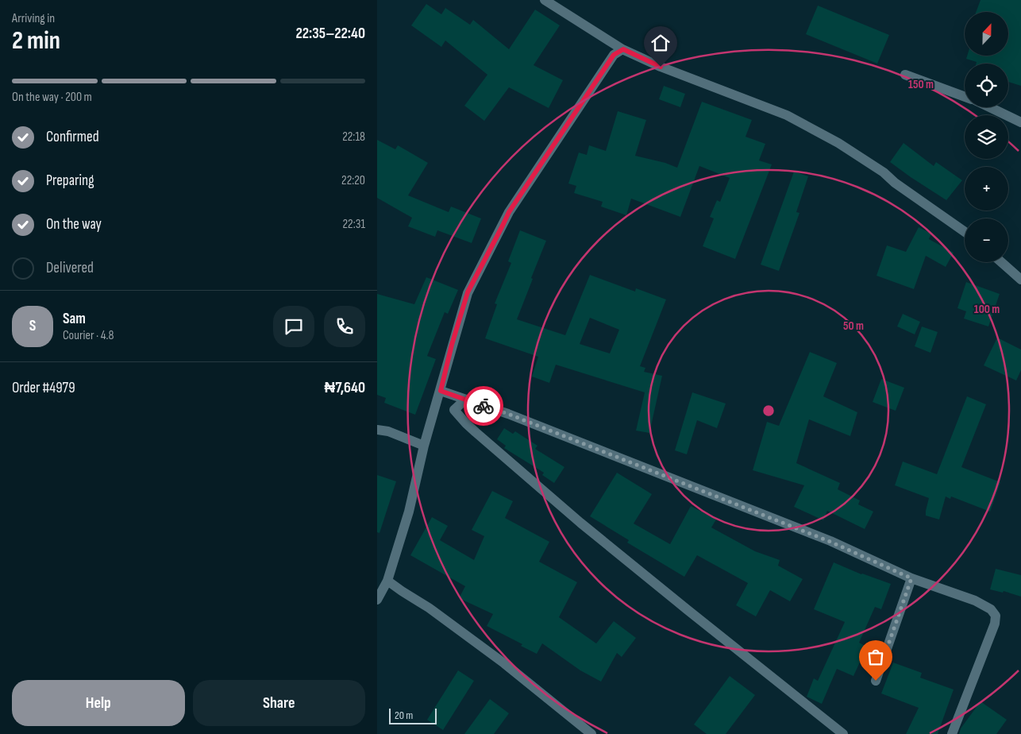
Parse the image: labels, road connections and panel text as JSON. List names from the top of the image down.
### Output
{
  "scale_bar": "20 m",
  "north": "top",
  "page": {
    "heading": ["2 min", "Arriving in", "22:35–22:40"],
    "panel": [
      "Sam",
      "Courier · 4.8",
      "Order #4979",
      "₦7,640"
    ],
    "map_buttons": ["+", "−"],
    "bar": "On the way · 200 m",
    "list": [
      ["Confirmed", "22:18"],
      ["Preparing", "22:20"],
      ["On the way", "22:31"],
      "Delivered"
    ],
    "round": "S",
    "buttons": ["Help", "Share"],
    "scale": "20 m"
  },
  "rings": ["150 m", "100 m", "50 m"]
}
